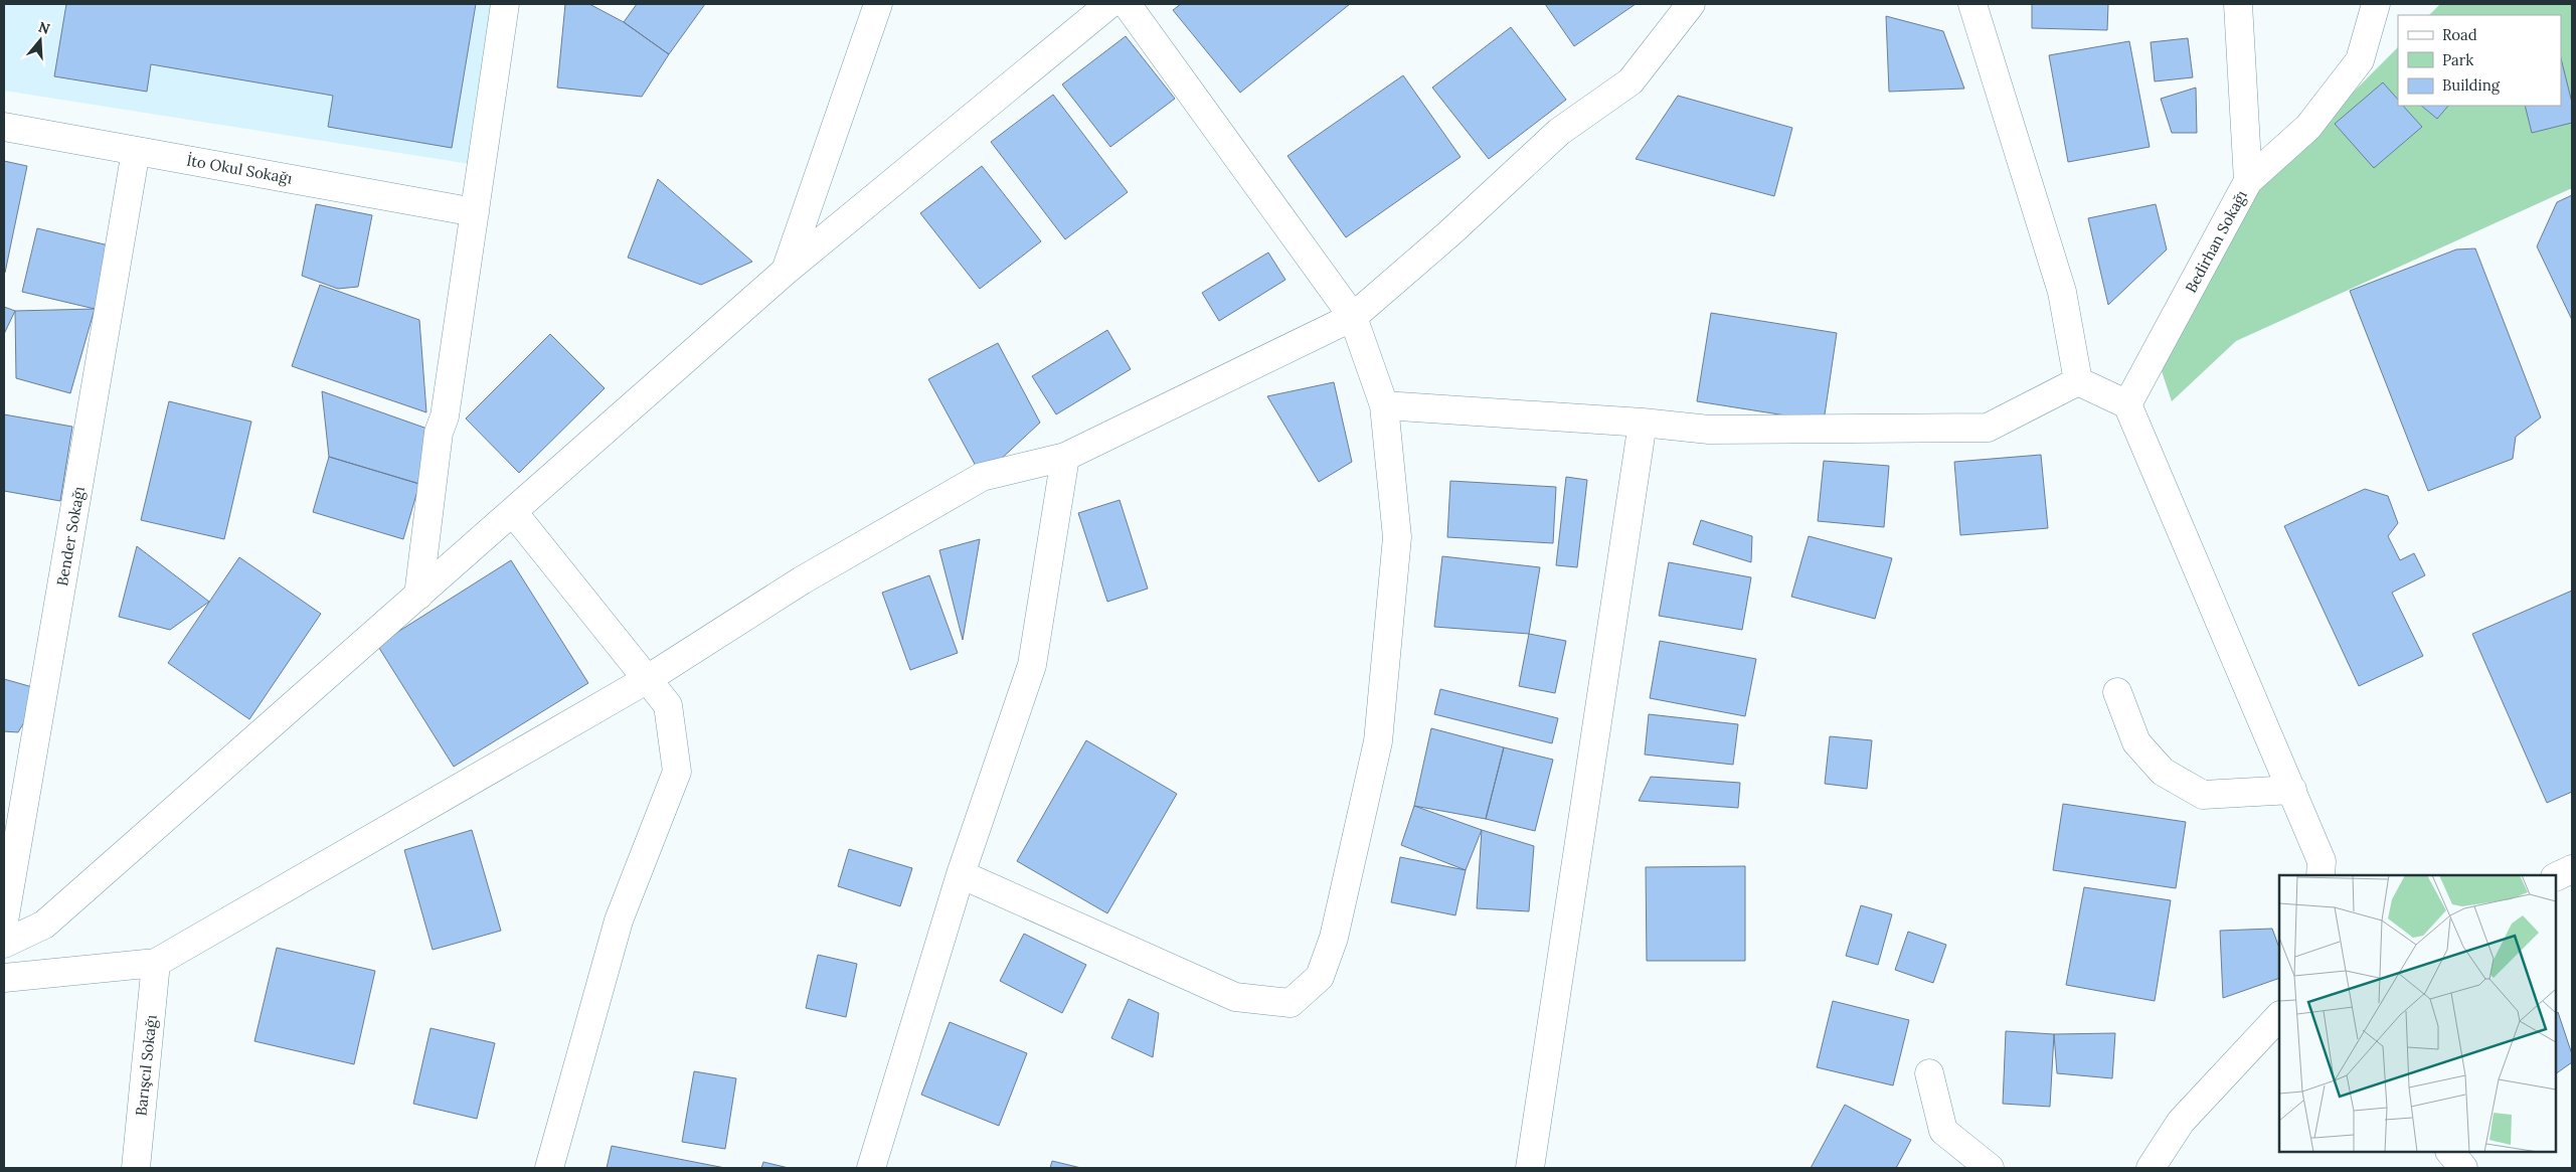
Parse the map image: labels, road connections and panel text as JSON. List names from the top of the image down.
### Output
{
  "streets": {
    "street": [
      "İto Okul Sokağı",
      "Bedirhan Sokağı",
      "Bender Sokağı",
      "Barışcıl Sokağı"
    ]
  },
  "crossings": [
    ["İto Okul Sokağı", "Bender Sokağı"]
  ],
  "legend": ["Road", "Park", "Building"],
  "north": "top"
}
